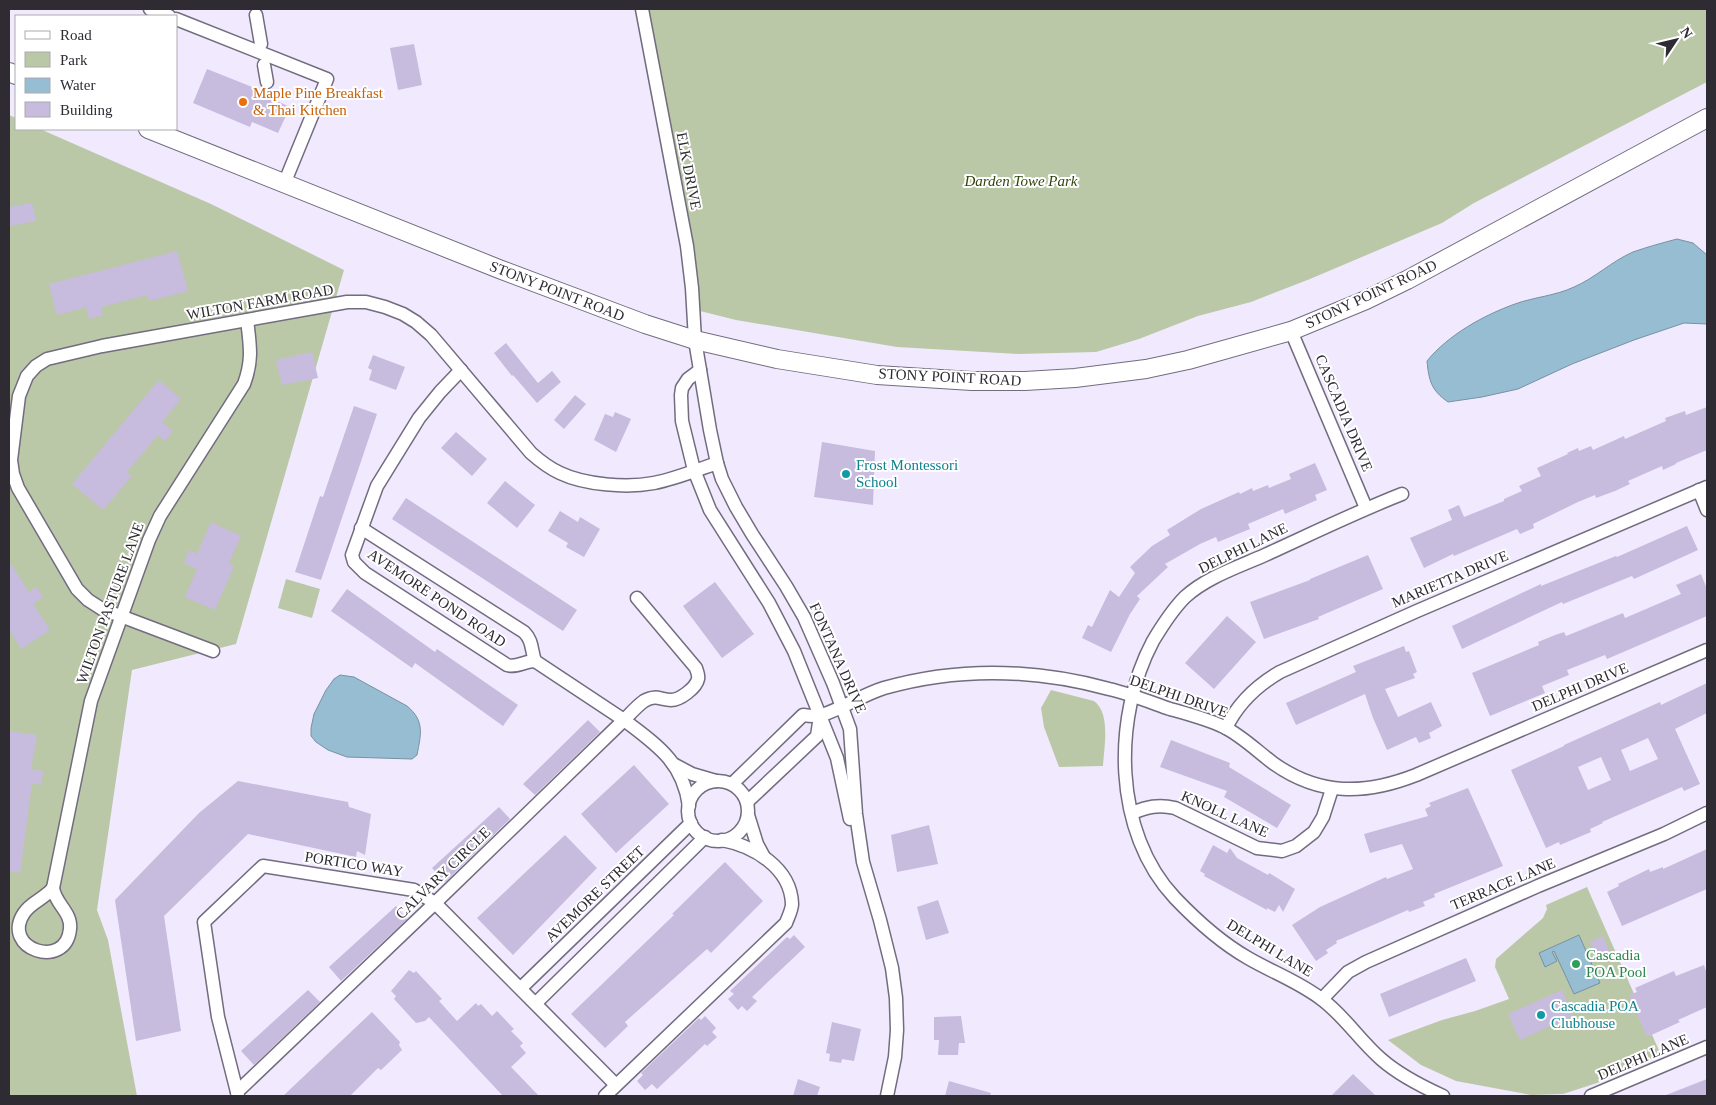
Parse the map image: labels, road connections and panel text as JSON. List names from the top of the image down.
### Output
{
  "streets": {
    "main road": ["STONY POINT ROAD"],
    "street": [
      "ELK DRIVE",
      "WILTON FARM ROAD",
      "CASCADIA DRIVE",
      "DELPHI LANE",
      "MARIETTA DRIVE",
      "AVEMORE POND ROAD",
      "WILTON PASTURE LANE",
      "FONTANA DRIVE",
      "DELPHI DRIVE",
      "KNOLL LANE",
      "PORTICO WAY",
      "CALVARY CIRCLE",
      "TERRACE LANE",
      "AVEMORE STREET"
    ]
  },
  "crossings": [
    ["ELK DRIVE", "STONY POINT ROAD"],
    ["ELK DRIVE", "FONTANA DRIVE"],
    ["STONY POINT ROAD", "CASCADIA DRIVE"],
    ["WILTON FARM ROAD", "AVEMORE POND ROAD"],
    ["WILTON FARM ROAD", "WILTON PASTURE LANE"],
    ["WILTON FARM ROAD", "FONTANA DRIVE"],
    ["CASCADIA DRIVE", "DELPHI LANE"],
    ["DELPHI LANE", "DELPHI DRIVE"],
    ["DELPHI LANE", "KNOLL LANE"],
    ["DELPHI LANE", "TERRACE LANE"],
    ["MARIETTA DRIVE", "DELPHI DRIVE"],
    ["FONTANA DRIVE", "DELPHI DRIVE"],
    ["DELPHI DRIVE", "KNOLL LANE"],
    ["PORTICO WAY", "CALVARY CIRCLE"],
    ["PORTICO WAY", "AVEMORE STREET"]
  ],
  "parks": ["Darden Towe Park"],
  "places": [
    "Maple Pine Breakfast & Thai Kitchen",
    "Frost Montessori School",
    "Cascadia POA Pool",
    "Cascadia POA Clubhouse"
  ],
  "legend": [
    "Road",
    "Park",
    "Water",
    "Building"
  ],
  "north": "top right"
}
